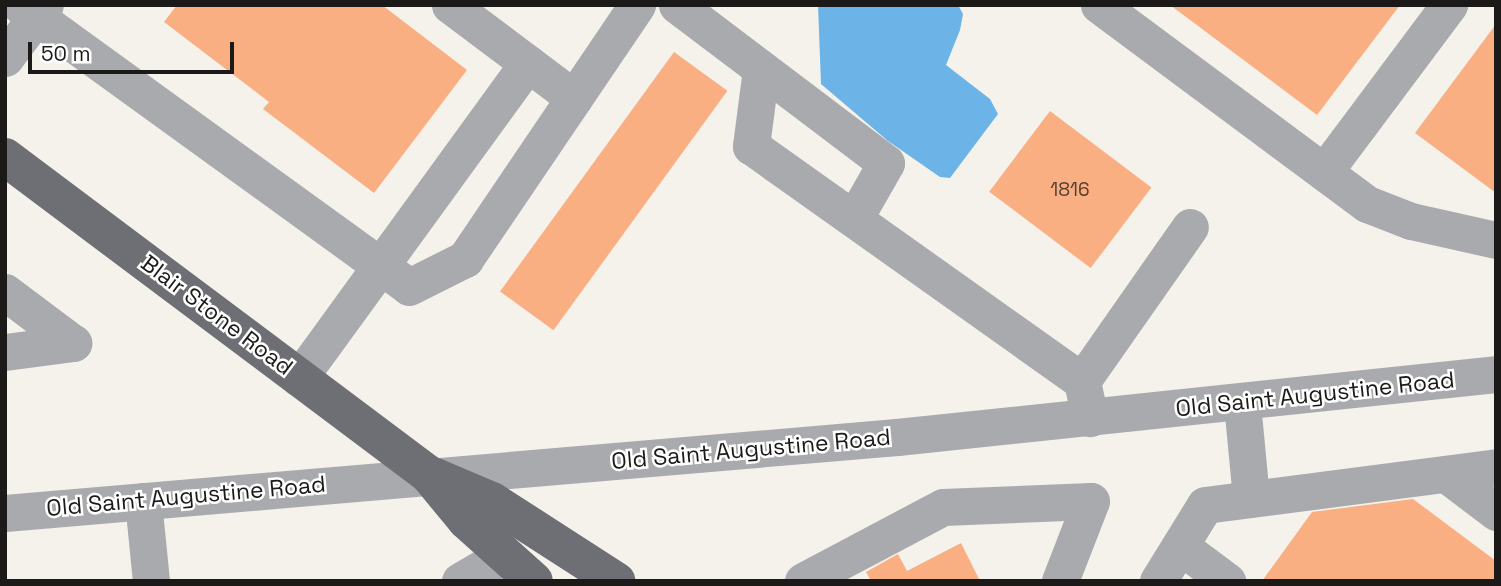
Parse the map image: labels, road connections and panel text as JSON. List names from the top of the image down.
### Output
{
  "streets": {
    "main road": ["Blair Stone Road"],
    "street": ["Old Saint Augustine Road"]
  },
  "crossings": [
    ["Blair Stone Road", "Old Saint Augustine Road"]
  ],
  "house_numbers": ["1816"],
  "scale_bar": "50 m"
}
